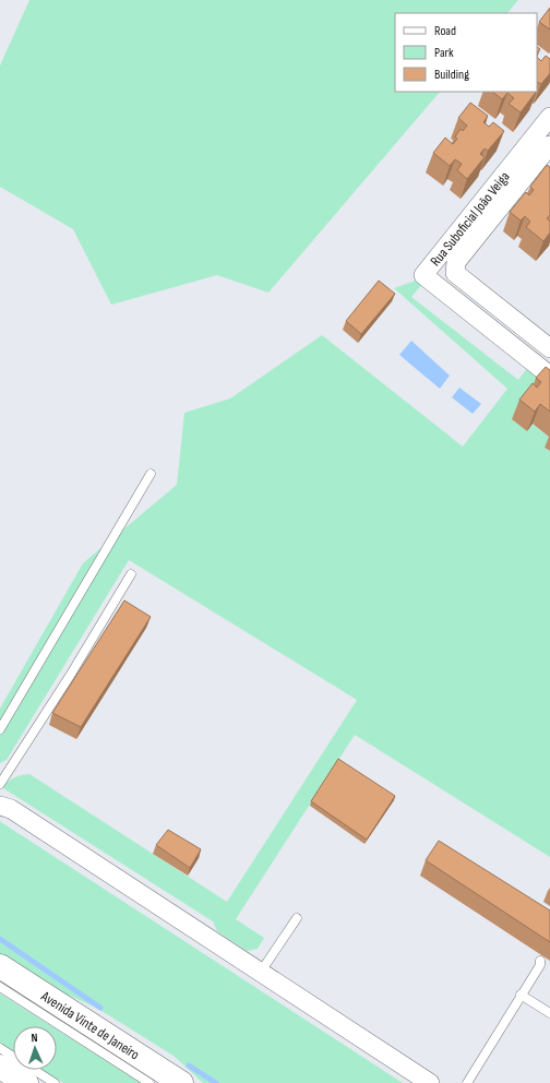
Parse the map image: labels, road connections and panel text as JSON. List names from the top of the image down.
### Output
{
  "streets": {
    "street": ["Rua Suboficial João Veiga", "Avenida Vinte de Janeiro"]
  },
  "legend": ["Road", "Park", "Building"],
  "north": "top"
}
